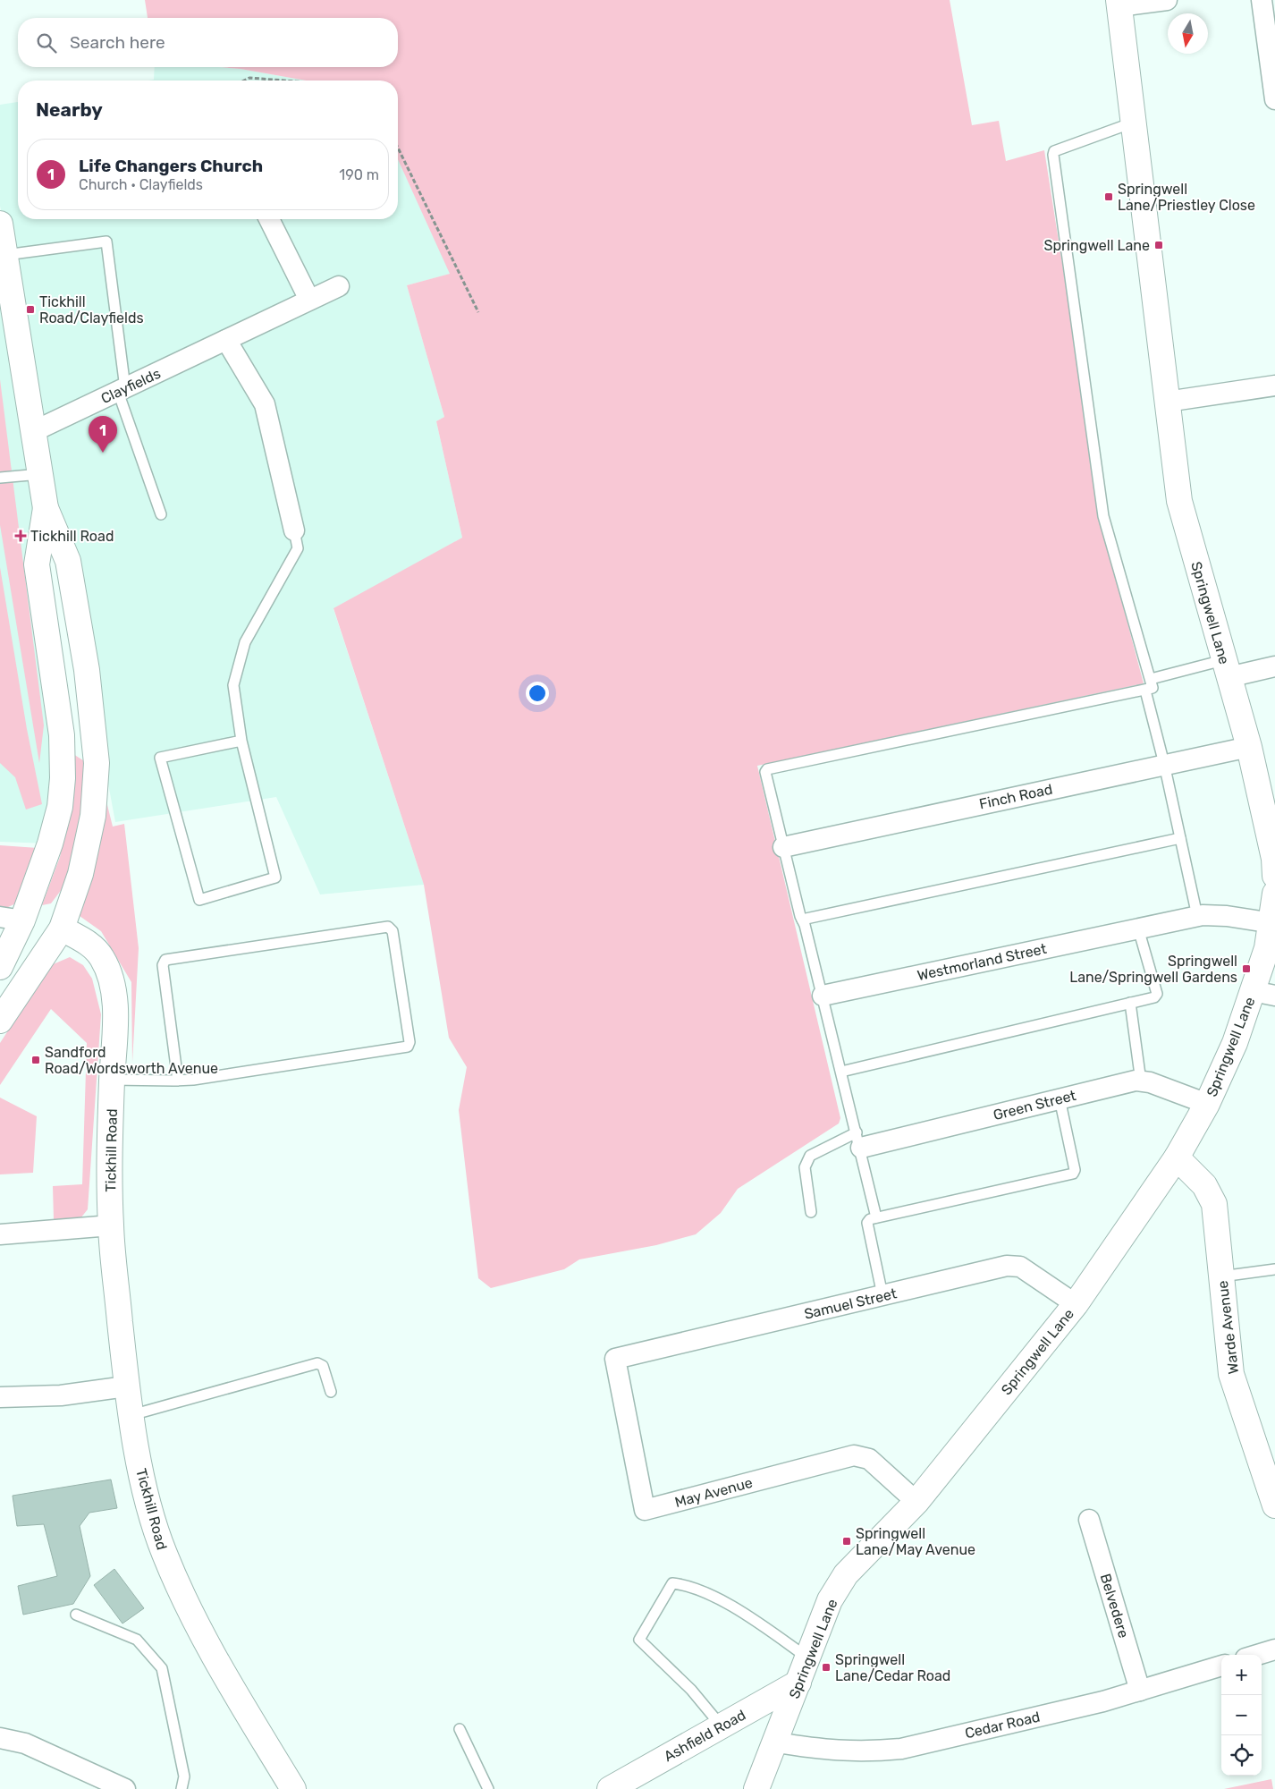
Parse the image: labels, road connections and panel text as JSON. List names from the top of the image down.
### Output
{
  "streets": {
    "street": [
      "Clayfields",
      "Springwell Lane",
      "Finch Road",
      "Westmorland Street",
      "Green Street",
      "Tickhill Road",
      "Samuel Street",
      "Warde Avenue",
      "May Avenue",
      "Belvedere",
      "Cedar Road",
      "Ashfield Road"
    ]
  },
  "crossings": [
    ["Springwell Lane", "Finch Road"],
    ["Springwell Lane", "Westmorland Street"],
    ["Springwell Lane", "Green Street"],
    ["Springwell Lane", "Samuel Street"],
    ["Springwell Lane", "Warde Avenue"],
    ["Springwell Lane", "May Avenue"],
    ["Springwell Lane", "Cedar Road"],
    ["Springwell Lane", "Ashfield Road"],
    ["Samuel Street", "May Avenue"],
    ["Belvedere", "Cedar Road"]
  ],
  "places": {
    "transit": [
      "Springwell Lane/Priestley Close",
      "Springwell Lane",
      "Tickhill Road/Clayfields",
      "Springwell Lane/Springwell Gardens",
      "Sandford Road/Wordsworth Avenue",
      "Springwell Lane/May Avenue",
      "Springwell Lane/Cedar Road"
    ],
    "health": ["Tickhill Road"]
  },
  "north": "bottom",
  "page": {
    "search": "Search here",
    "heading": "Nearby",
    "list": [
      {
        "mark": "1",
        "name": "Life Changers Church",
        "note": "Church · Clayfields",
        "value": "190 m"
      }
    ],
    "pins": "1",
    "map_buttons": ["+", "−"]
  }
}
